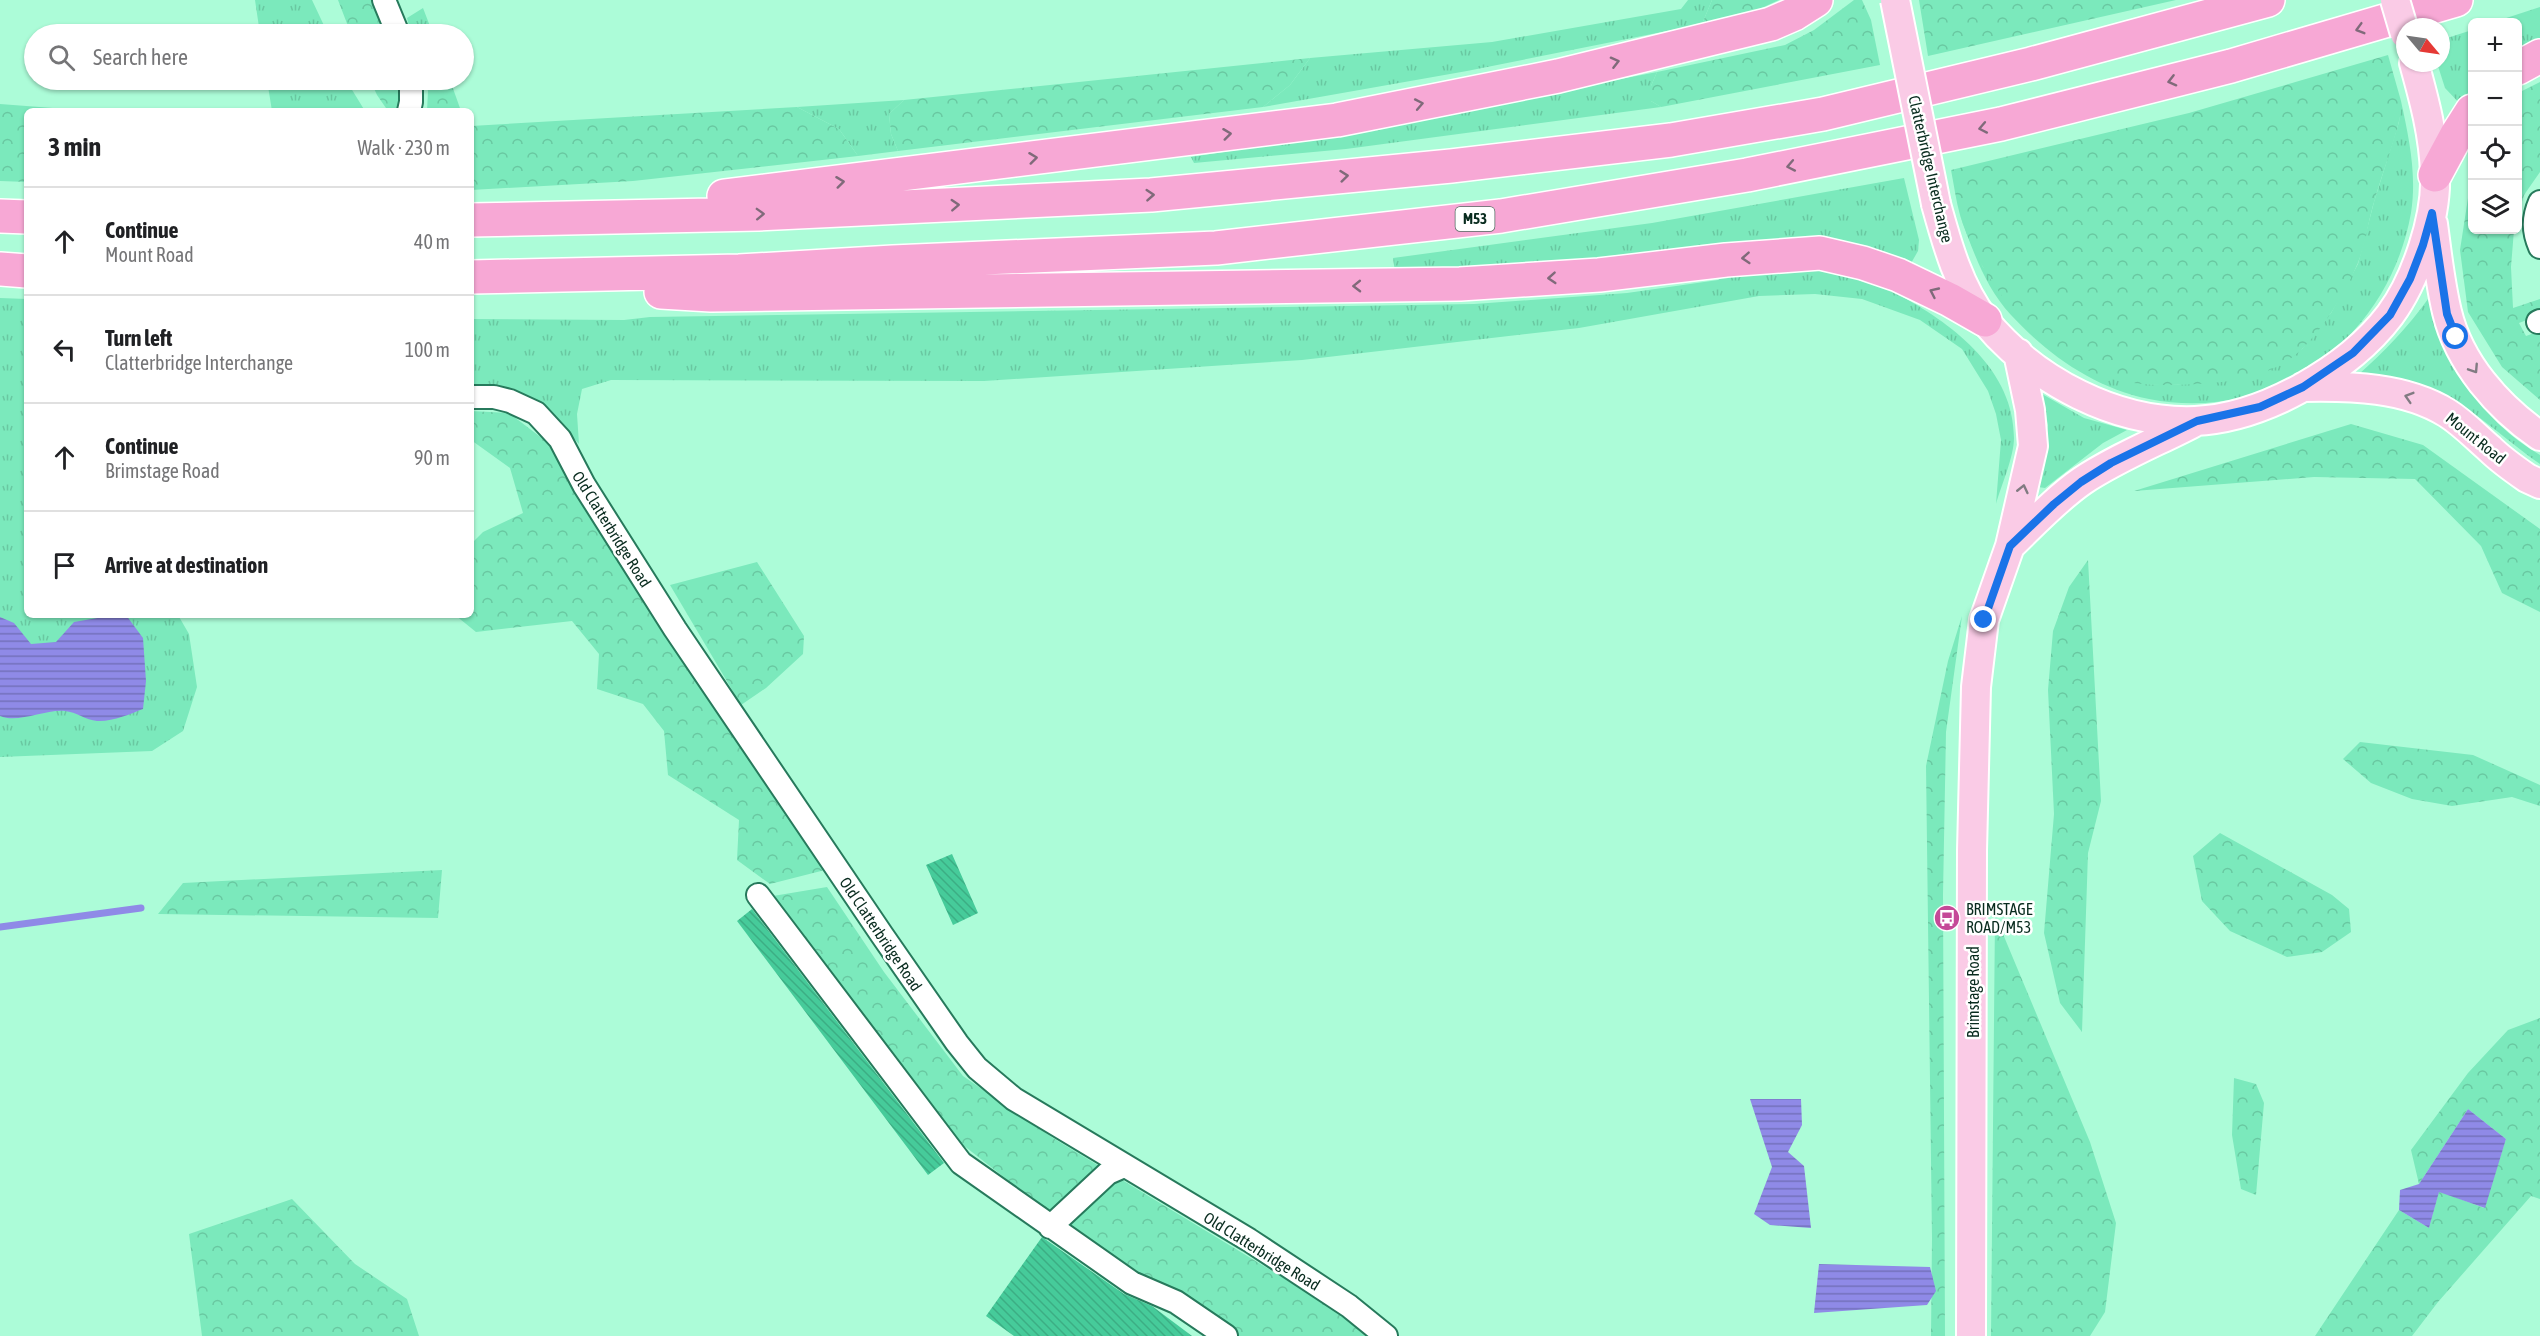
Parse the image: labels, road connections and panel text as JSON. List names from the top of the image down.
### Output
{
  "streets": {
    "highway": ["M53"],
    "main road": ["Clatterbridge Interchange", "Mount Road", "Brimstage Road"],
    "street": ["Old Clatterbridge Road"]
  },
  "crossings": [
    ["Clatterbridge Interchange", "Mount Road"],
    ["Clatterbridge Interchange", "Brimstage Road"]
  ],
  "one_way": ["Mount Road"],
  "places": {
    "bus stop": ["BRIMSTAGE ROAD/M53"]
  },
  "north": "bottom right",
  "page": {
    "map_buttons": ["+", "−"],
    "search": "Search here",
    "heading": ["3 min", "Walk · 230 m"],
    "list": [
      ["Continue", "Mount Road", "40 m"],
      ["Turn left", "Clatterbridge Interchange", "100 m"],
      ["Continue", "Brimstage Road", "90 m"],
      "Arrive at destination"
    ]
  }
}
